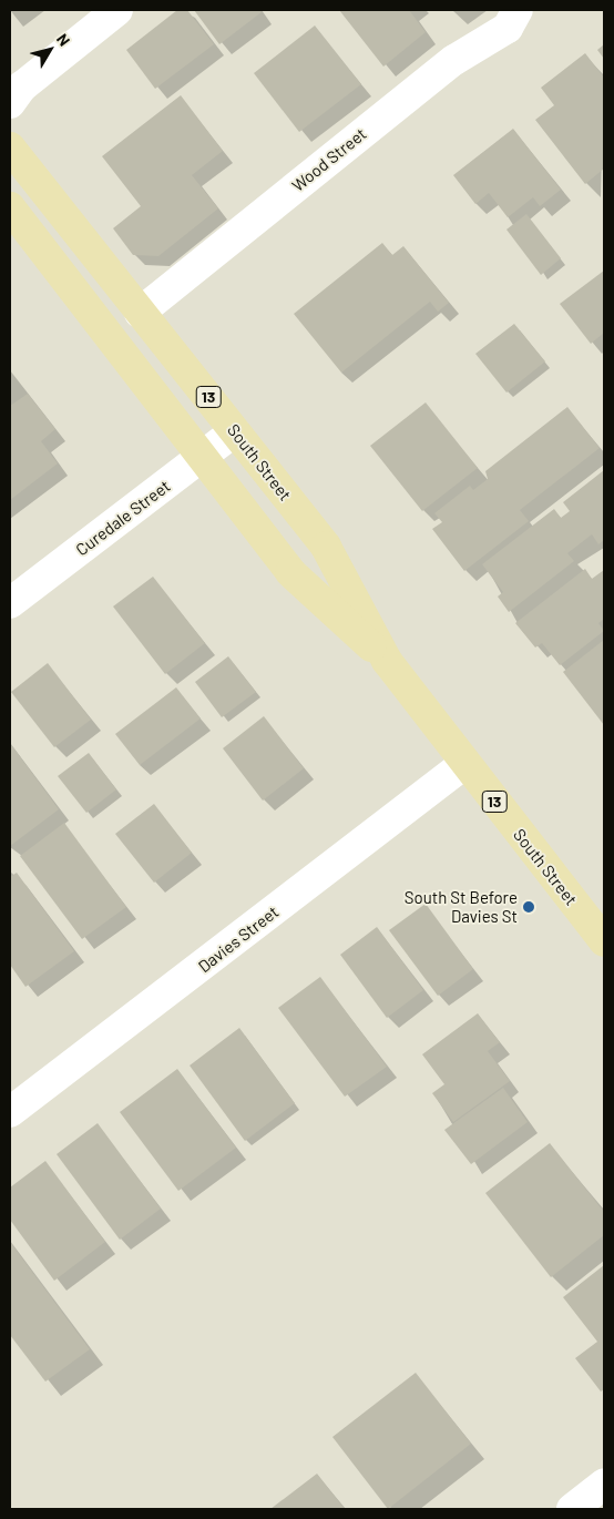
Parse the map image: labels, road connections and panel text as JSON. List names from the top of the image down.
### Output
{
  "streets": {
    "main road": ["13", "South Street"],
    "street": ["Wood Street", "Curedale Street", "Davies Street"]
  },
  "crossings": [
    ["Wood Street", "South Street"],
    ["South Street", "Curedale Street"],
    ["South Street", "Davies Street"]
  ],
  "places": ["South St Before Davies St"],
  "north": "top right"
}
